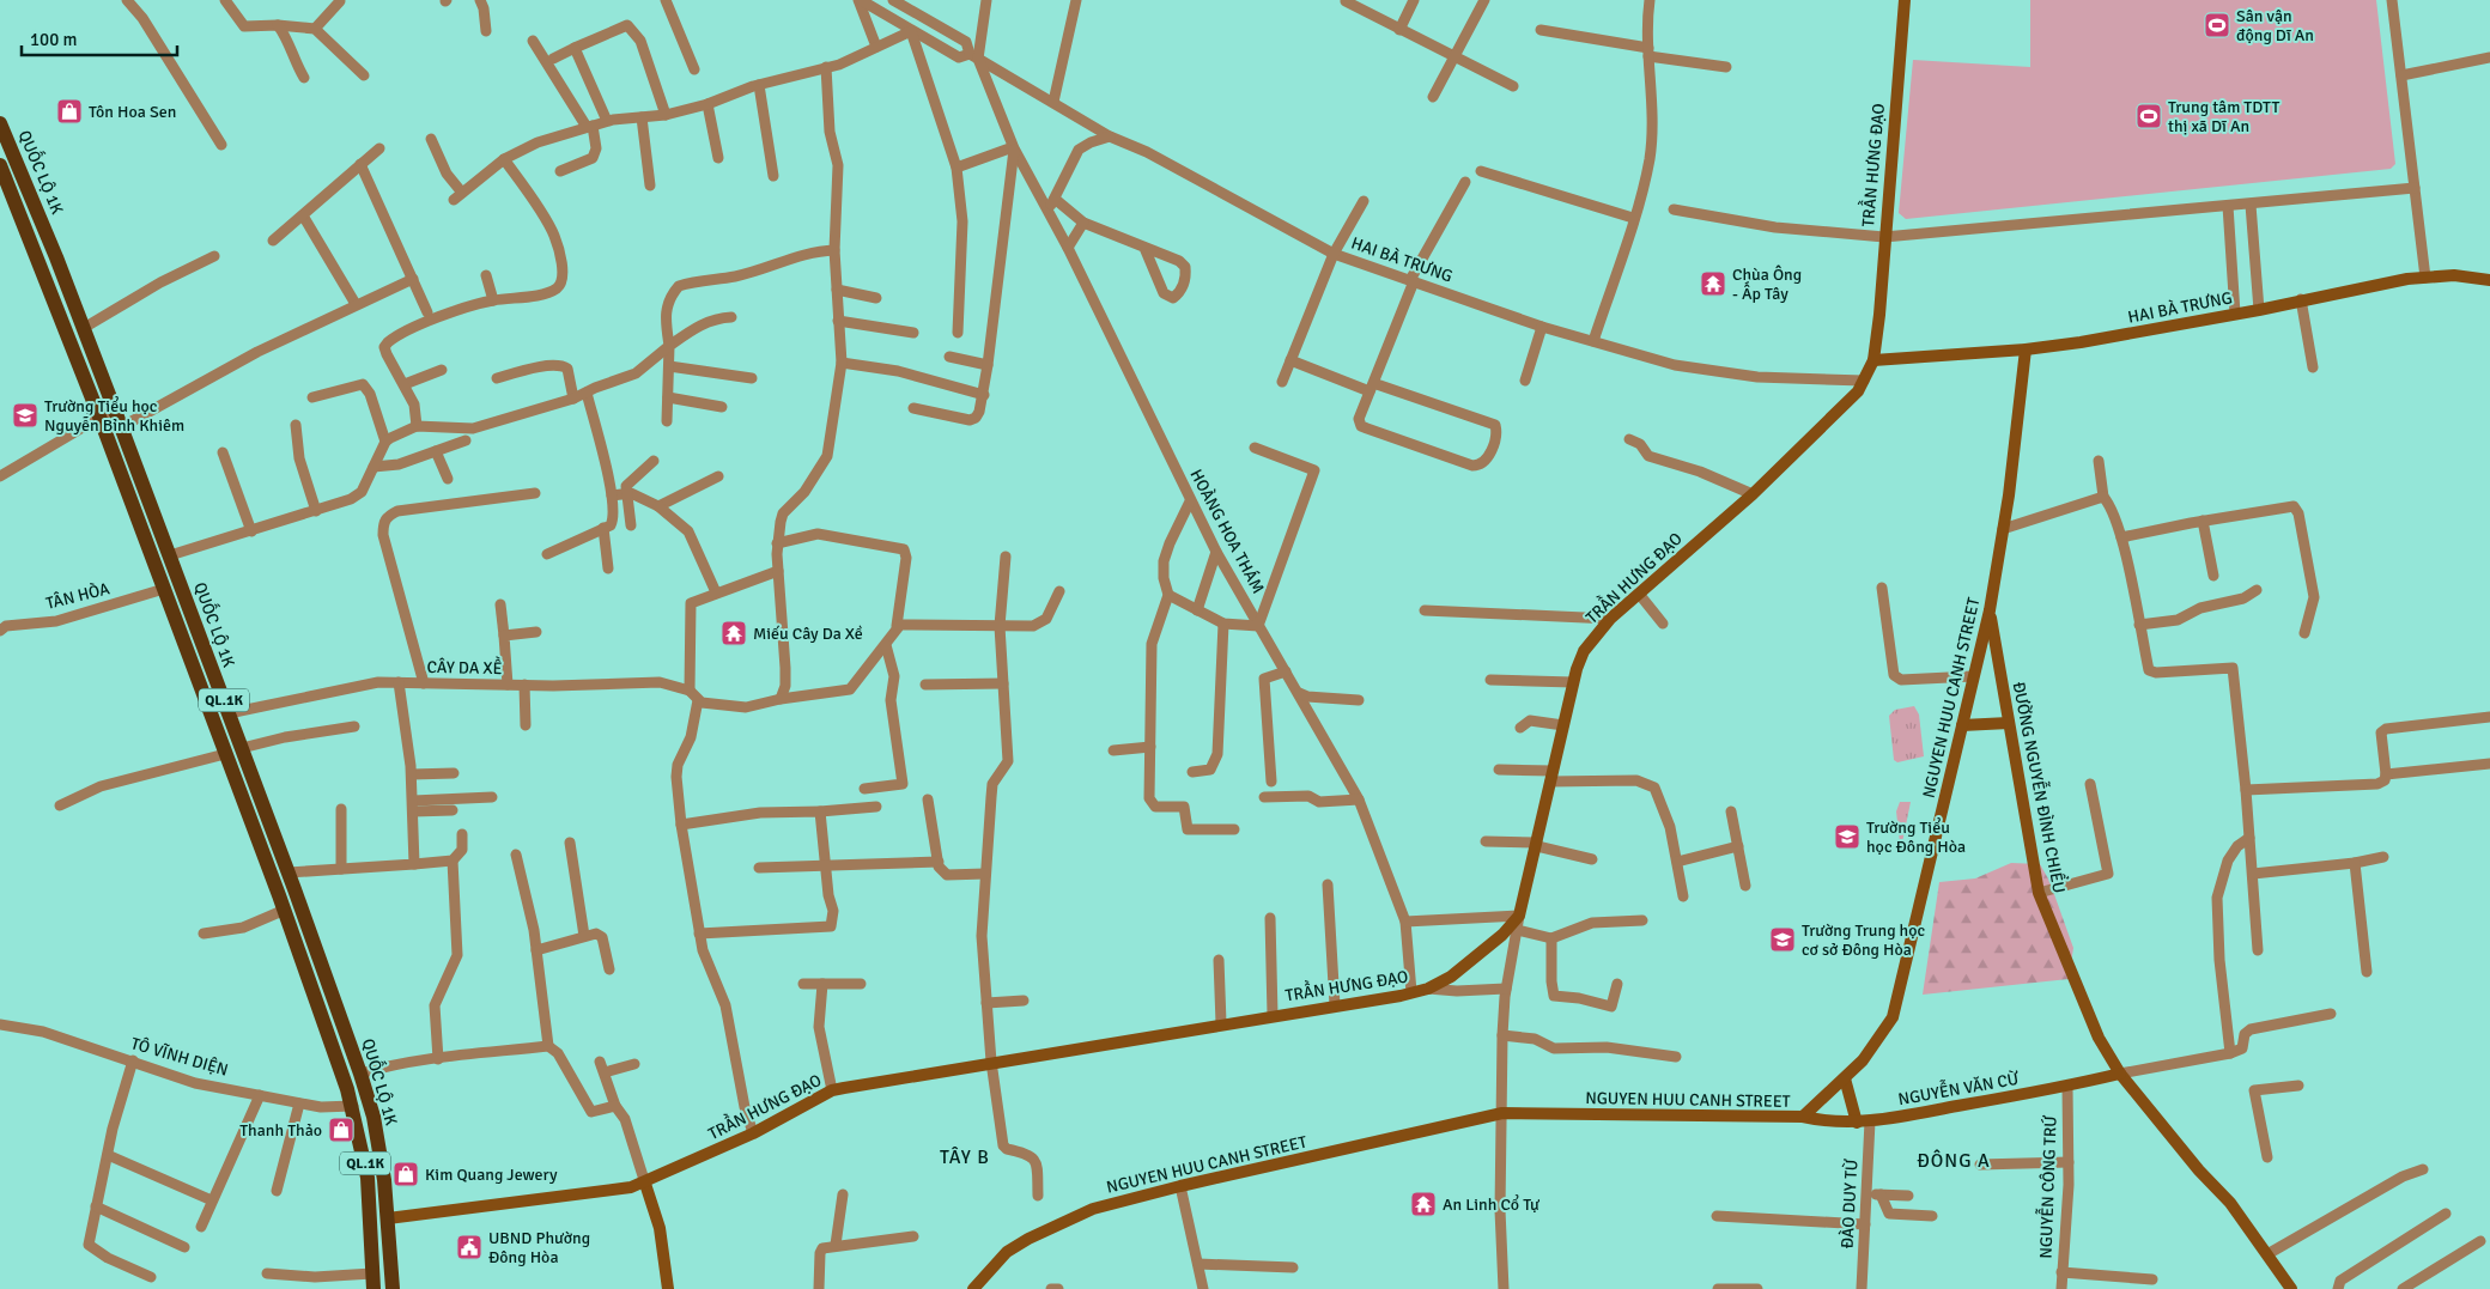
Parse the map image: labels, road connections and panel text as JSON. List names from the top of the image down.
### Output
{
  "streets": {
    "main road": ["QUỐC LỘ 1K", "QL.1K"],
    "street": [
      "TRẦN HƯNG ĐẠO",
      "HAI BÀ TRƯNG",
      "HOÀNG HOA THÁM",
      "TÂN HÒA",
      "CÂY DA XỀ",
      "NGUYEN HUU CANH STREET",
      "ĐƯỜNG NGUYỄN ĐÌNH CHIỂU",
      "TÔ VĨNH DIỆN",
      "NGUYỄN VĂN CỪ",
      "NGUYỄN CÔNG TRỨ",
      "ĐÀO DUY TỪ"
    ]
  },
  "crossings": [
    ["TRẦN HƯNG ĐẠO", "QUỐC LỘ 1K"],
    ["TRẦN HƯNG ĐẠO", "HAI BÀ TRƯNG"],
    ["TRẦN HƯNG ĐẠO", "HOÀNG HOA THÁM"],
    ["QUỐC LỘ 1K", "TÂN HÒA"],
    ["QUỐC LỘ 1K", "CÂY DA XỀ"],
    ["QUỐC LỘ 1K", "TÔ VĨNH DIỆN"],
    ["HAI BÀ TRƯNG", "HOÀNG HOA THÁM"],
    ["HAI BÀ TRƯNG", "NGUYEN HUU CANH STREET"],
    ["NGUYEN HUU CANH STREET", "ĐƯỜNG NGUYỄN ĐÌNH CHIỂU"],
    ["NGUYEN HUU CANH STREET", "NGUYỄN VĂN CỪ"],
    ["ĐƯỜNG NGUYỄN ĐÌNH CHIỂU", "NGUYỄN VĂN CỪ"],
    ["NGUYỄN VĂN CỪ", "NGUYỄN CÔNG TRỨ"],
    ["NGUYỄN VĂN CỪ", "ĐÀO DUY TỪ"]
  ],
  "districts": ["TÂY B", "ĐÔNG A"],
  "places": {
    "sports": ["Sân vận động Dĩ An", "Trung tâm TDTT thị xã Dĩ An"],
    "shop": ["Tôn Hoa Sen", "Thanh Thảo", "Kim Quang Jewery"],
    "temple": ["Chùa Ông - Ấp Tây", "Miếu Cây Da Xề", "An Linh Cổ Tự"],
    "school or university": ["Trường Tiểu học Nguyễn Bỉnh Khiêm", "Trường Tiểu học Đông Hòa", "Trường Trung học cơ sở Đông Hòa"],
    "public building": ["UBND Phường Đông Hòa"]
  },
  "scale_bar": "100 m"
}
